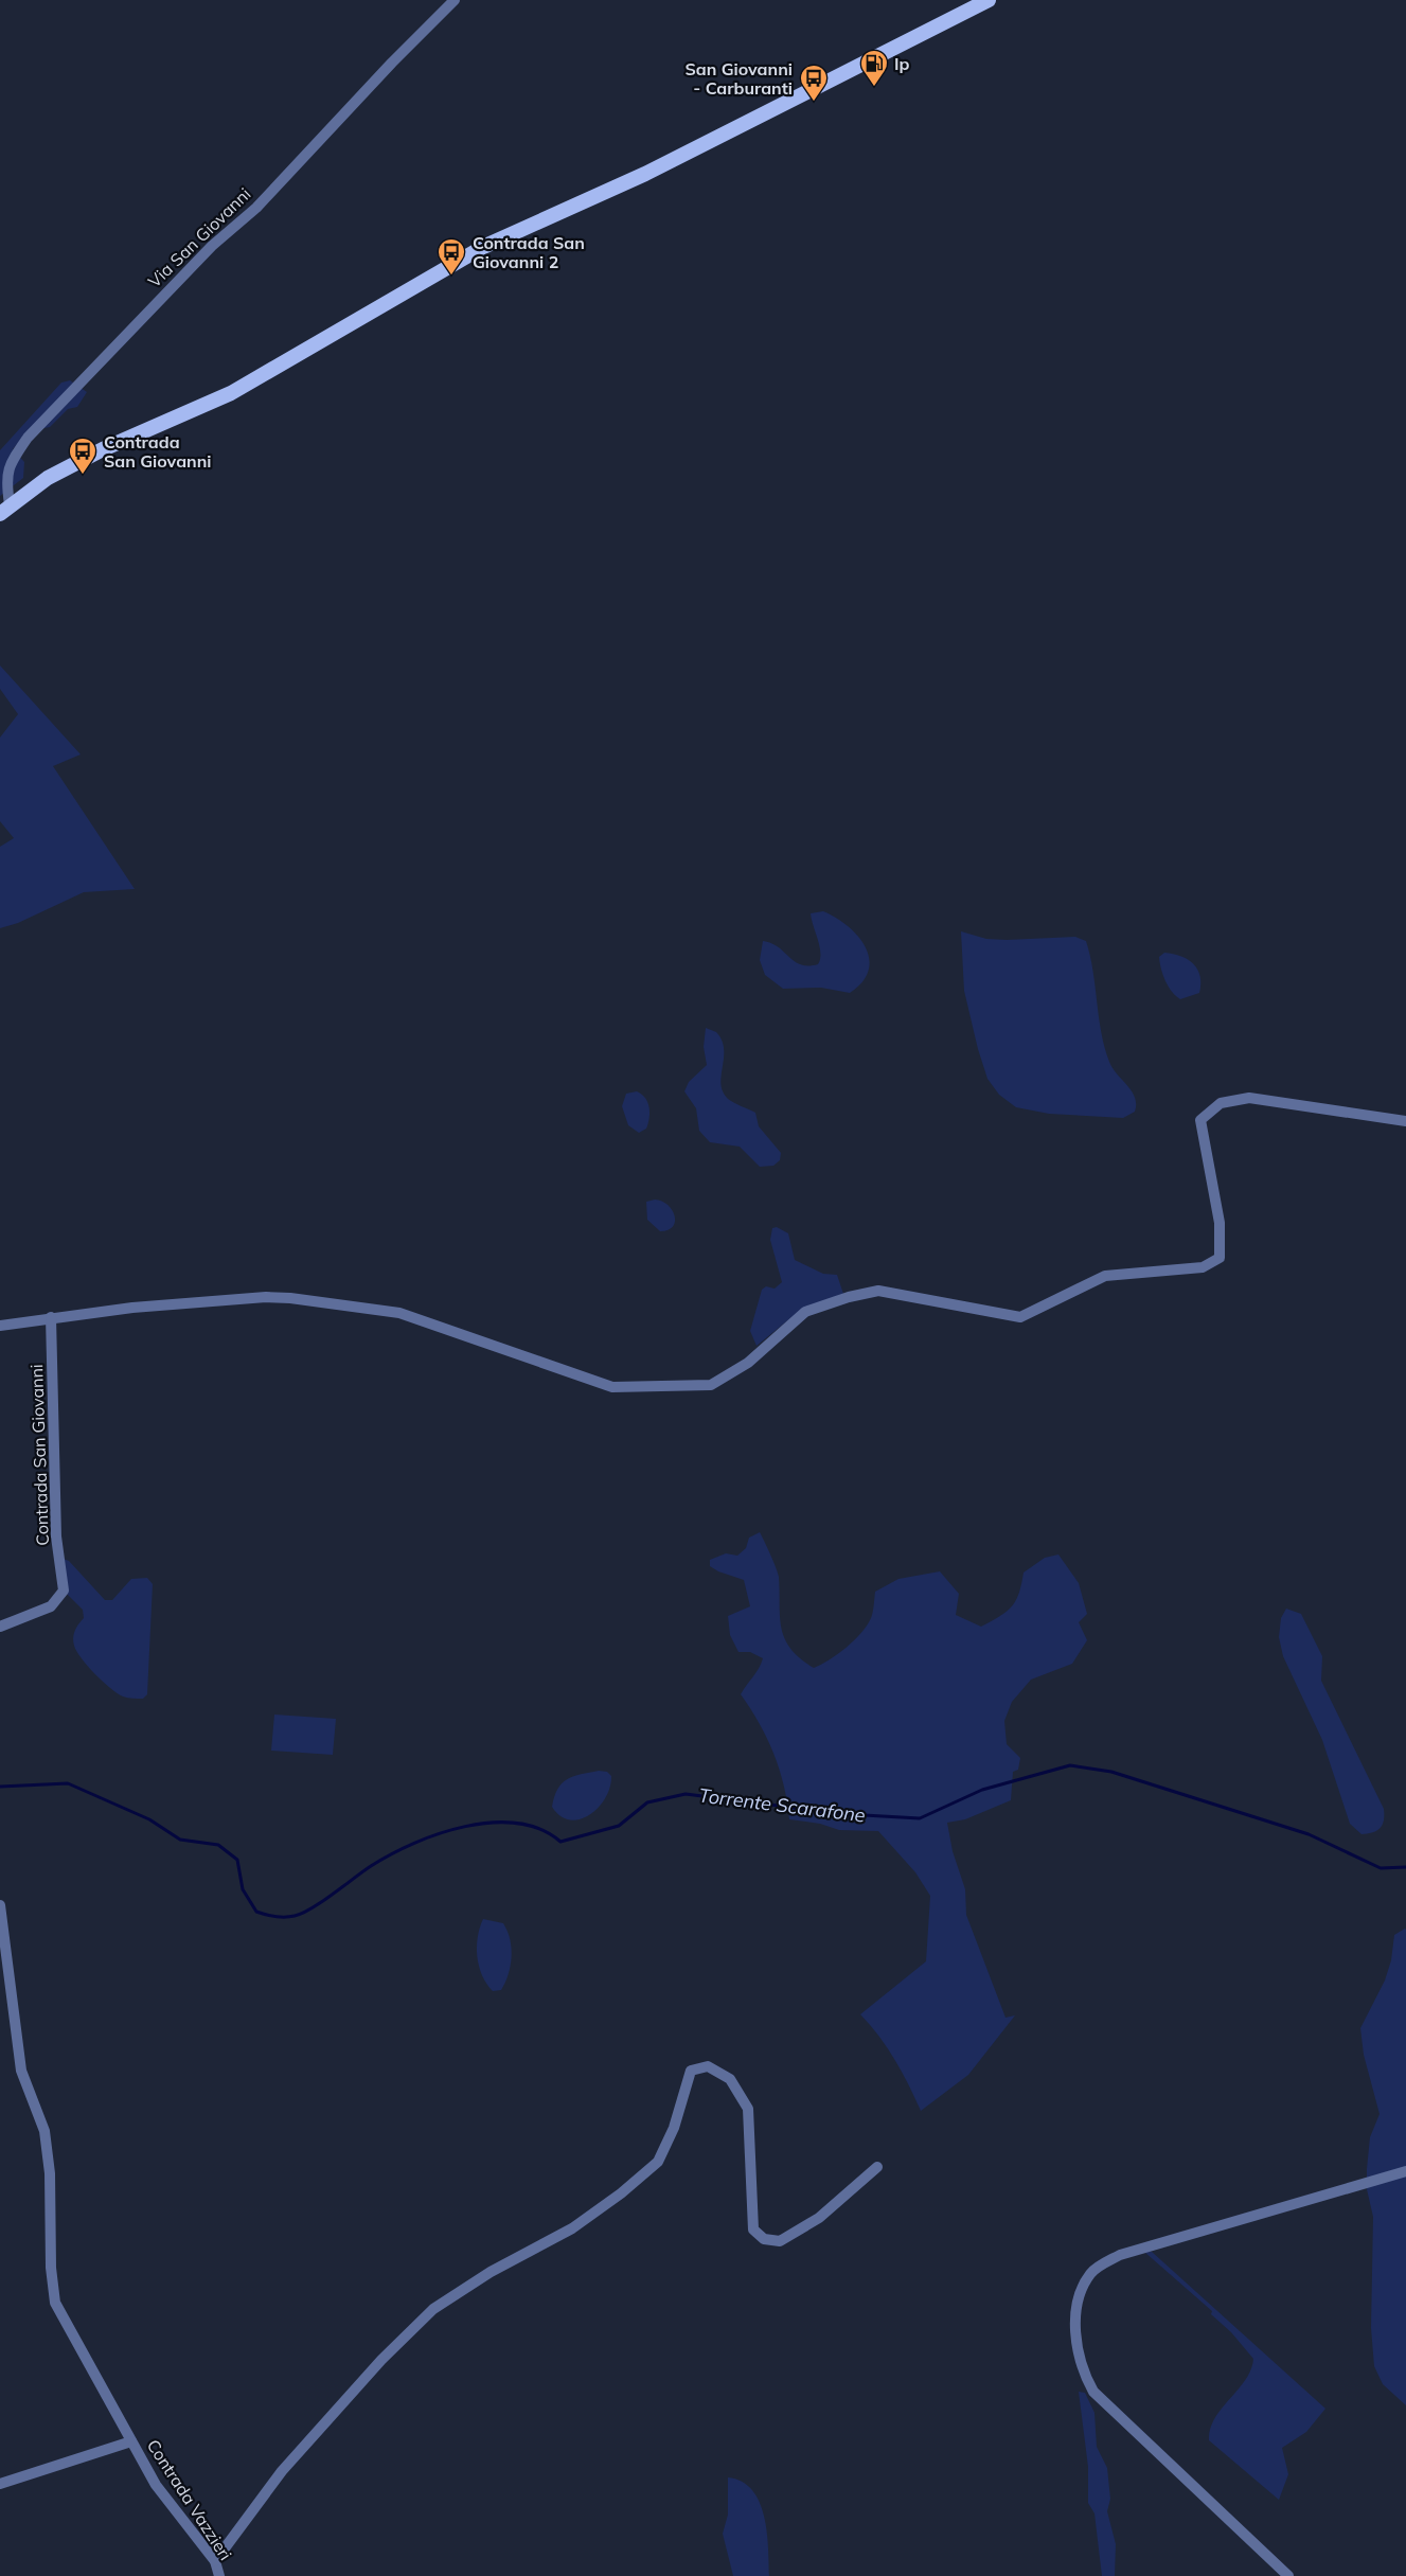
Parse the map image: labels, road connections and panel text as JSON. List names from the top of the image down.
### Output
{
  "streets": {
    "street": ["Via San Giovanni", "Contrada San Giovanni", "Contrada Vazzieri"]
  },
  "water": ["Torrente Scarafone"],
  "places": {
    "fuel station": ["Ip"],
    "bus stop": ["San Giovanni - Carburanti", "Contrada San Giovanni 2", "Contrada San Giovanni"]
  }
}
